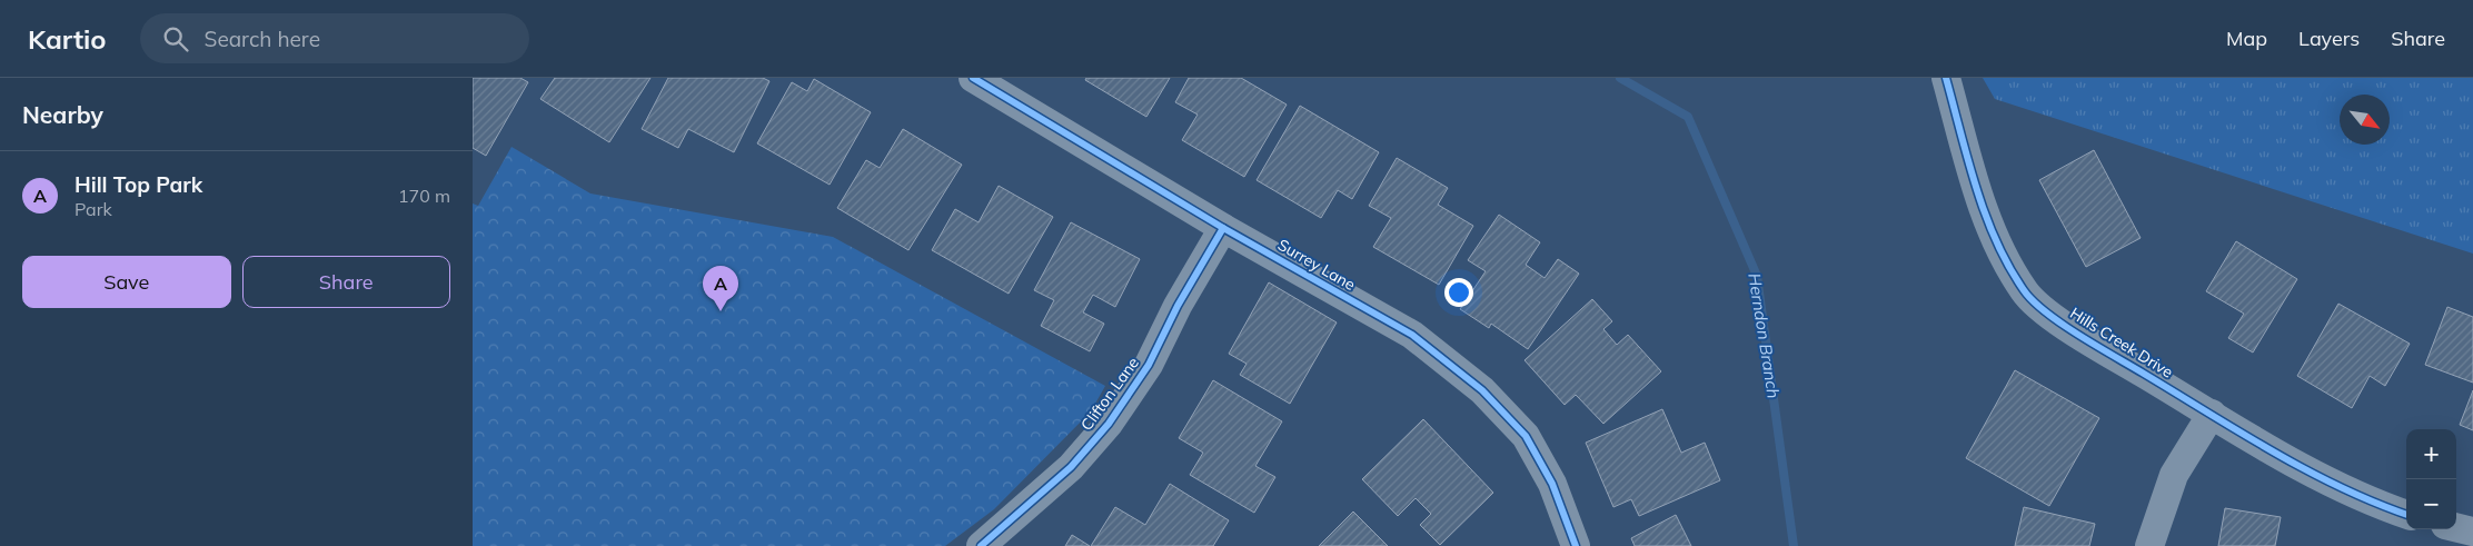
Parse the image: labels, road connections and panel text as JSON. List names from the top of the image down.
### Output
{
  "streets": {
    "street": ["Surrey Lane", "Hills Creek Drive", "Clifton Lane"]
  },
  "crossings": [
    ["Surrey Lane", "Clifton Lane"]
  ],
  "water": ["Herndon Branch"],
  "north": "bottom right",
  "page": {
    "header": "Kartio",
    "search": "Search here",
    "nav": ["Map", "Layers", "Share"],
    "heading": "Nearby",
    "list": [
      {
        "mark": "A",
        "name": "Hill Top Park",
        "note": "Park",
        "value": "170 m"
      }
    ],
    "buttons": ["Save", "Share"],
    "pins": "A",
    "map_buttons": ["+", "−"]
  }
}
